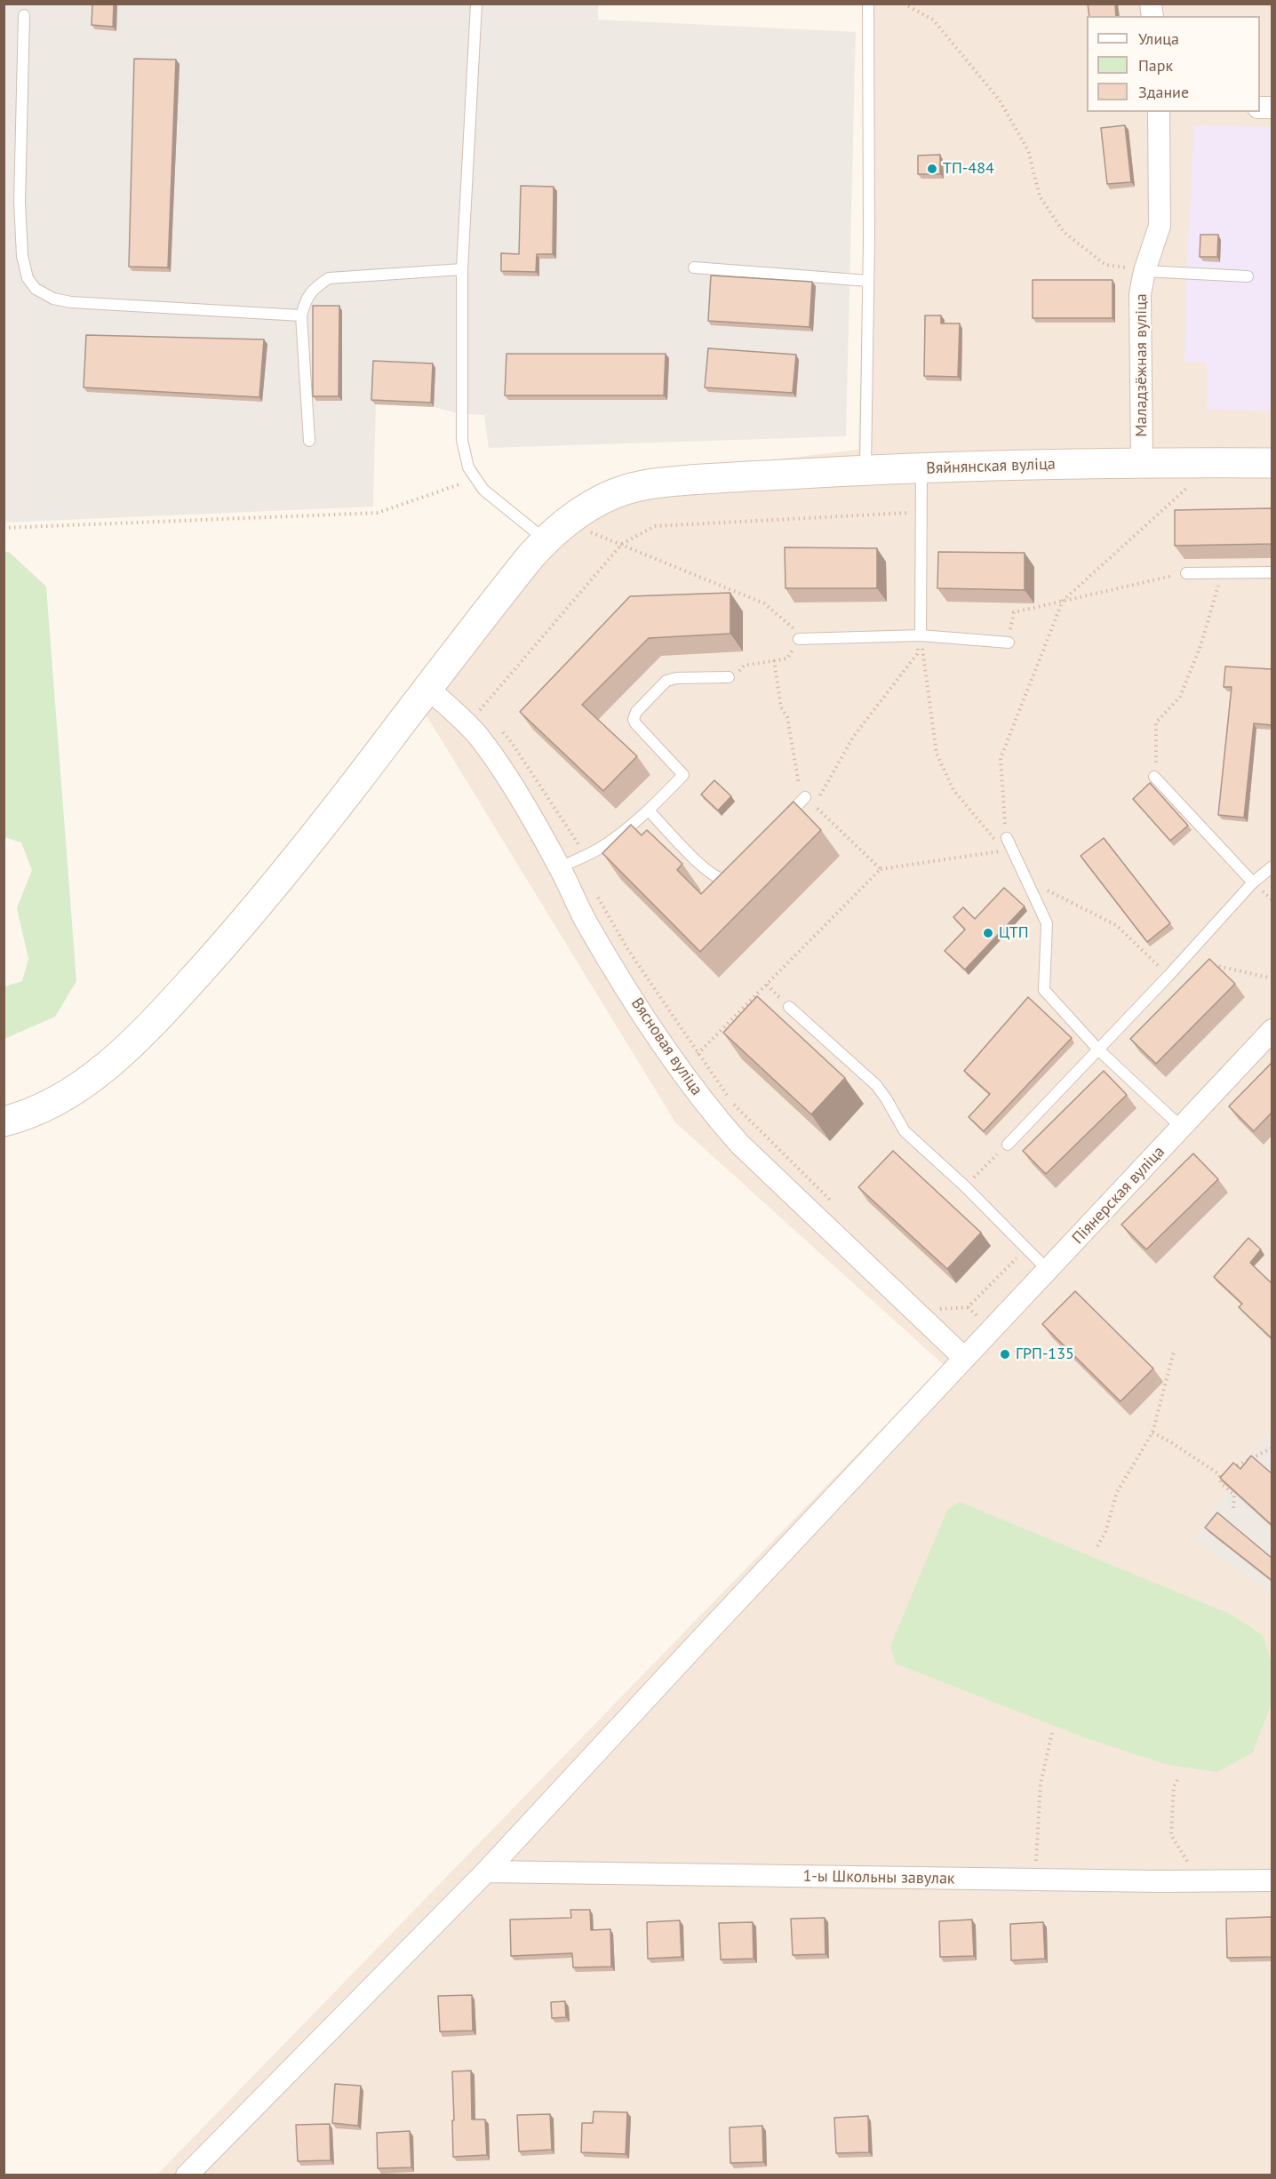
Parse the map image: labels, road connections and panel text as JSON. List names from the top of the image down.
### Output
{
  "streets": {
    "street": [
      "Маладзёжная вуліца",
      "Вяйнянская вуліца",
      "Вясновая вуліца",
      "Піянерская вуліца",
      "1-ы Школьны завулак"
    ]
  },
  "crossings": [
    ["Маладзёжная вуліца", "Вяйнянская вуліца"],
    ["Вяйнянская вуліца", "Вясновая вуліца"],
    ["Вясновая вуліца", "Піянерская вуліца"],
    ["Піянерская вуліца", "1-ы Школьны завулак"]
  ],
  "places": ["ТП-484", "ЦТП", "ГРП-135"],
  "legend": ["Улица", "Парк", "Здание"]
}
